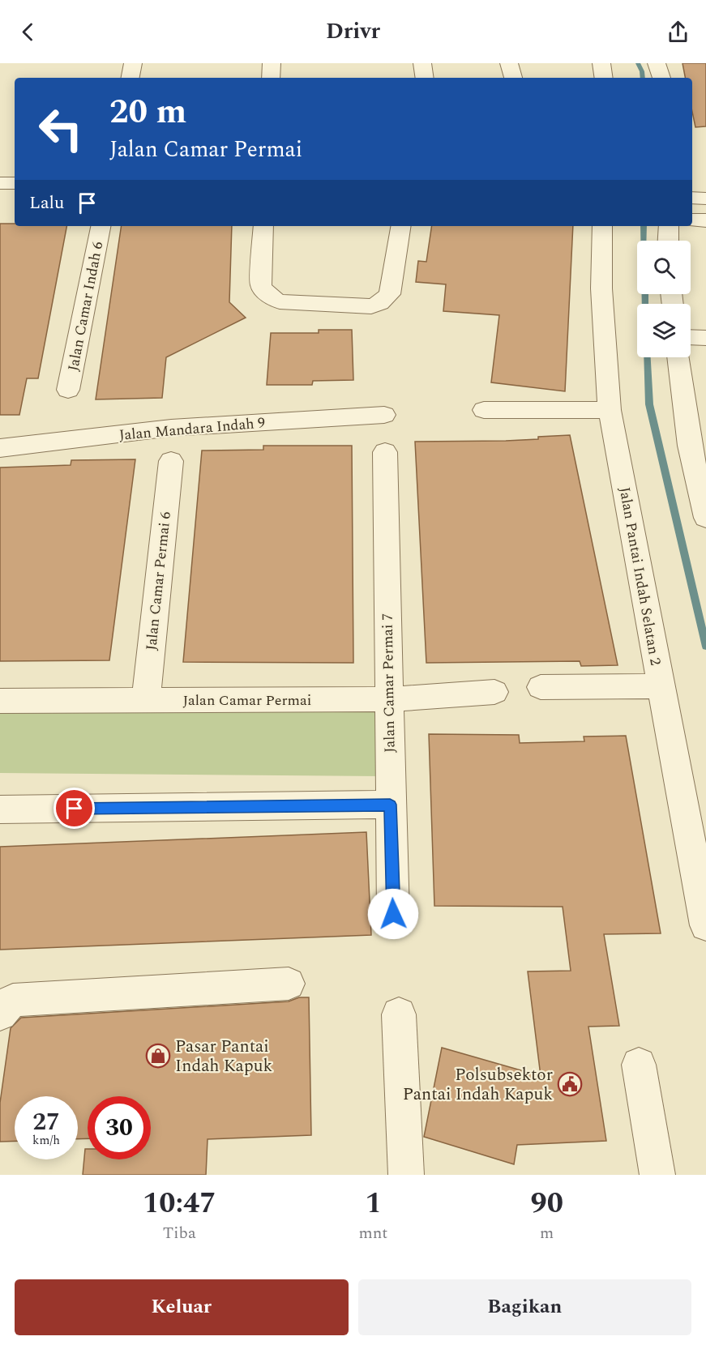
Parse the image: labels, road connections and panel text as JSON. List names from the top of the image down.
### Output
{
  "streets": {
    "street": [
      "Jalan Camar Indah 6",
      "Jalan Mandara Indah 9",
      "Jalan Pantai Indah Selatan 2",
      "Jalan Camar Permai 6",
      "Jalan Camar Permai 7",
      "Jalan Camar Permai"
    ]
  },
  "crossings": [
    ["Jalan Camar Permai 6", "Jalan Camar Permai"],
    ["Jalan Camar Permai 7", "Jalan Camar Permai"]
  ],
  "places": {
    "shop": ["Pasar Pantai Indah Kapuk"],
    "public building": ["Polsubsektor Pantai Indah Kapuk"]
  },
  "page": {
    "header": "Drivr",
    "turn": ["20 m", "Jalan Camar Permai"],
    "then": "Lalu",
    "speed": "27 km/h",
    "limit": "30",
    "eta": [
      "10:47",
      "Tiba",
      "1",
      "mnt",
      "90",
      "m"
    ],
    "buttons": ["Keluar", "Bagikan"]
  }
}
